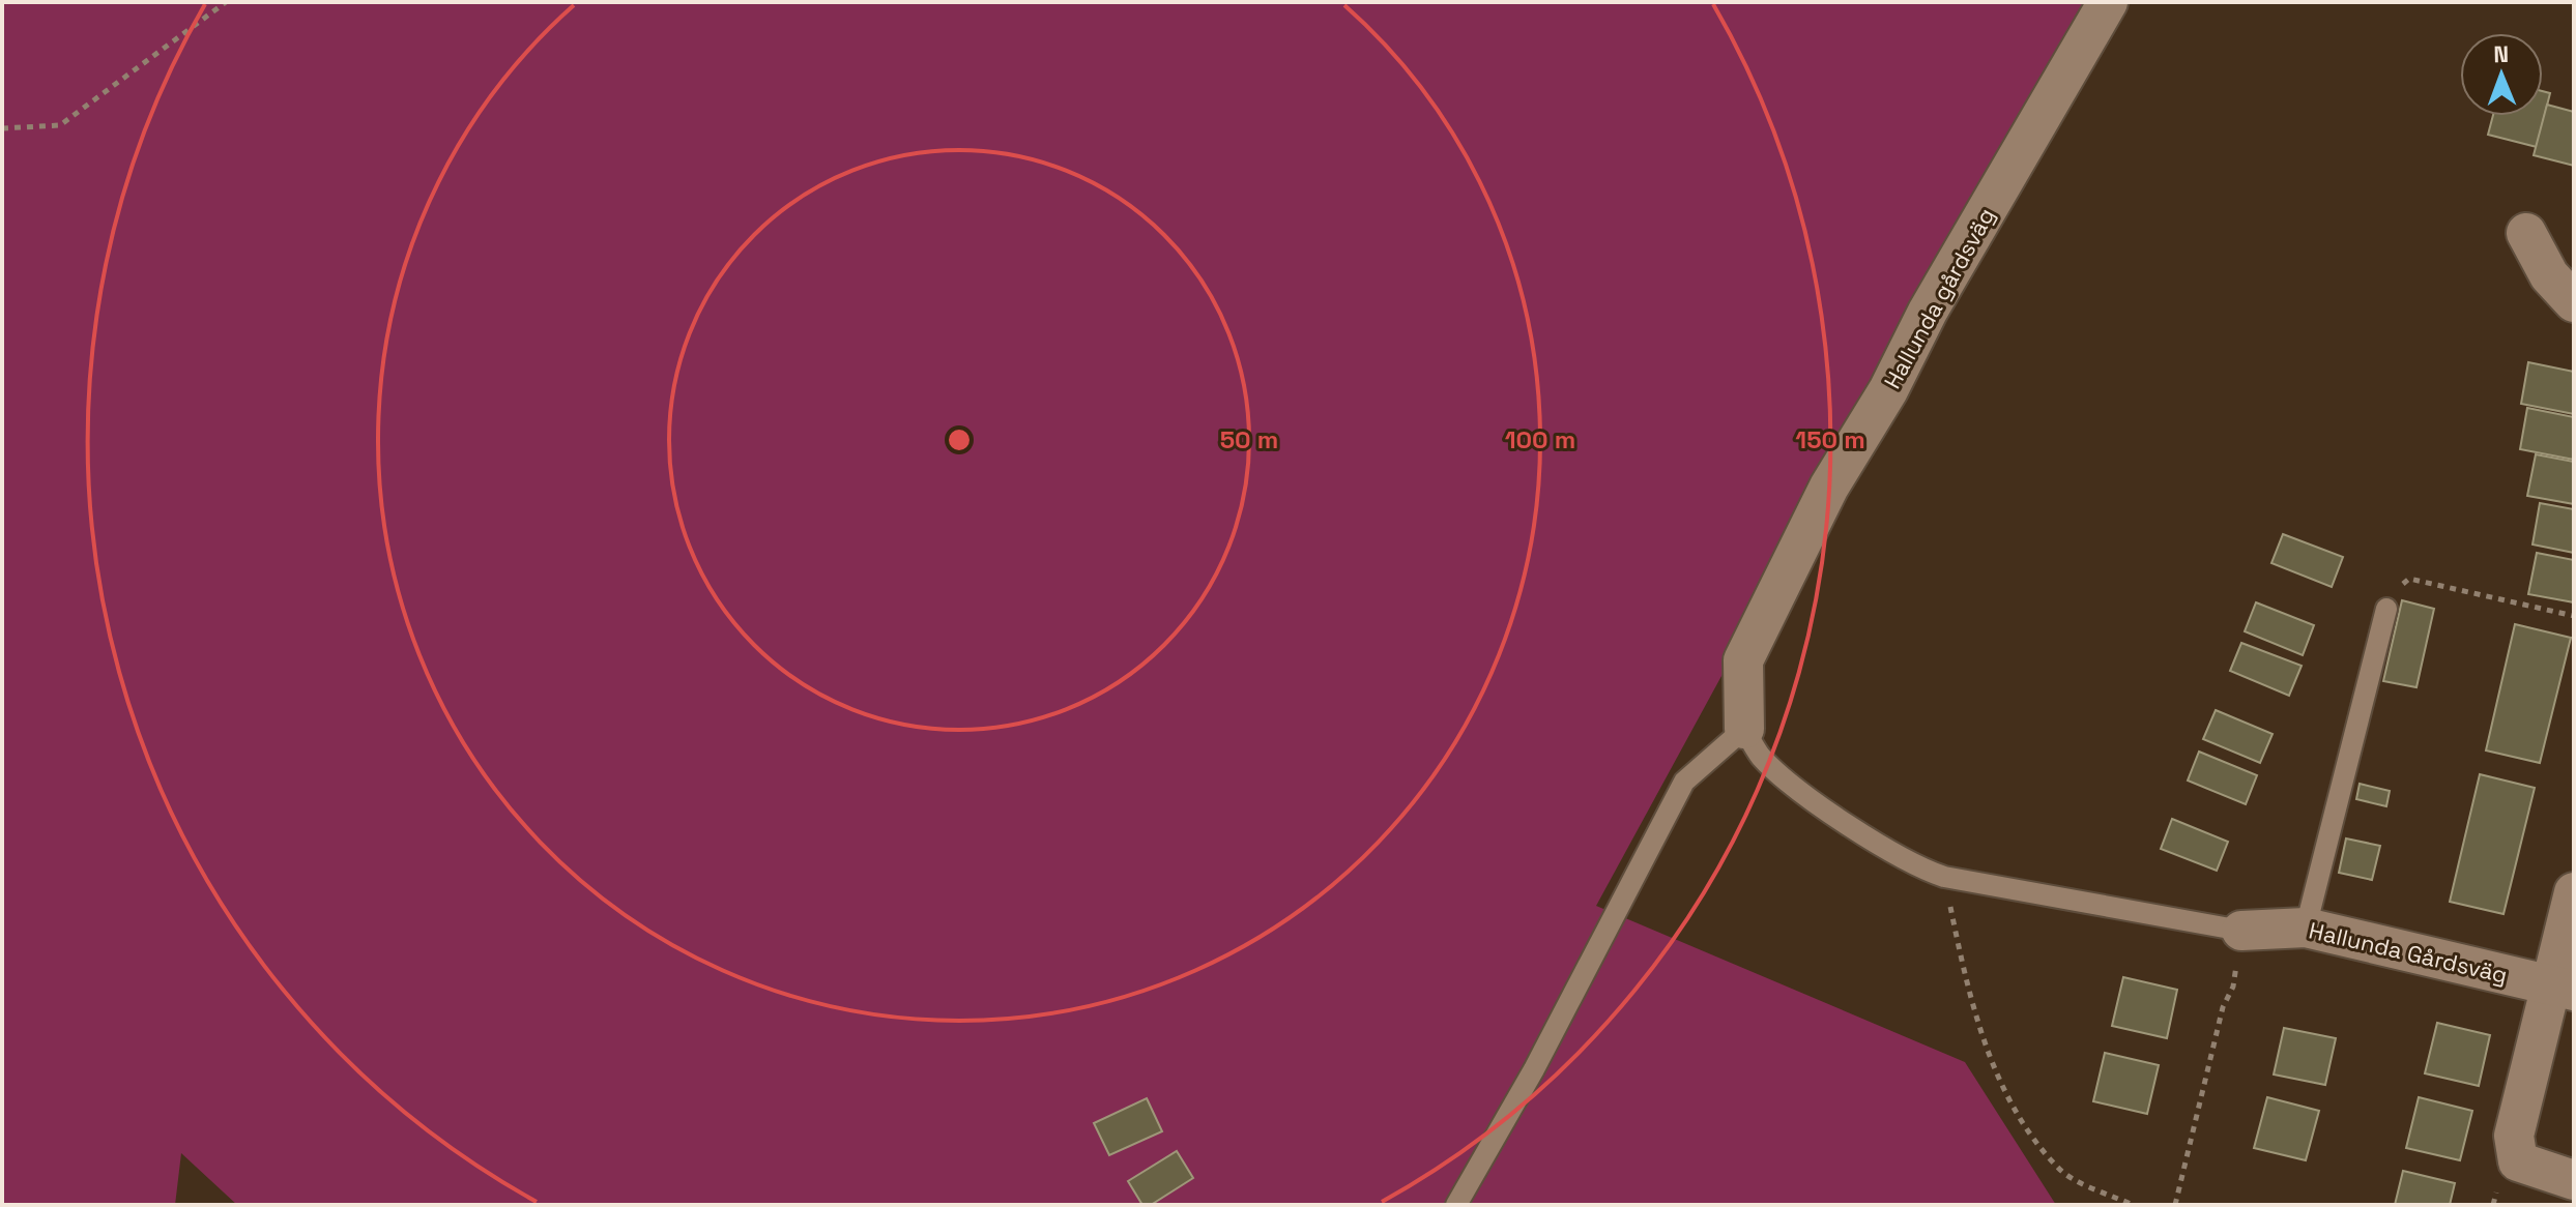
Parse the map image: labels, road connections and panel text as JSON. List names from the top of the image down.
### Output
{
  "streets": {
    "street": ["Hallunda gårdsväg", "Hallunda Gårdsväg"]
  },
  "north": "top",
  "rings": ["50 m", "100 m", "150 m"]
}
